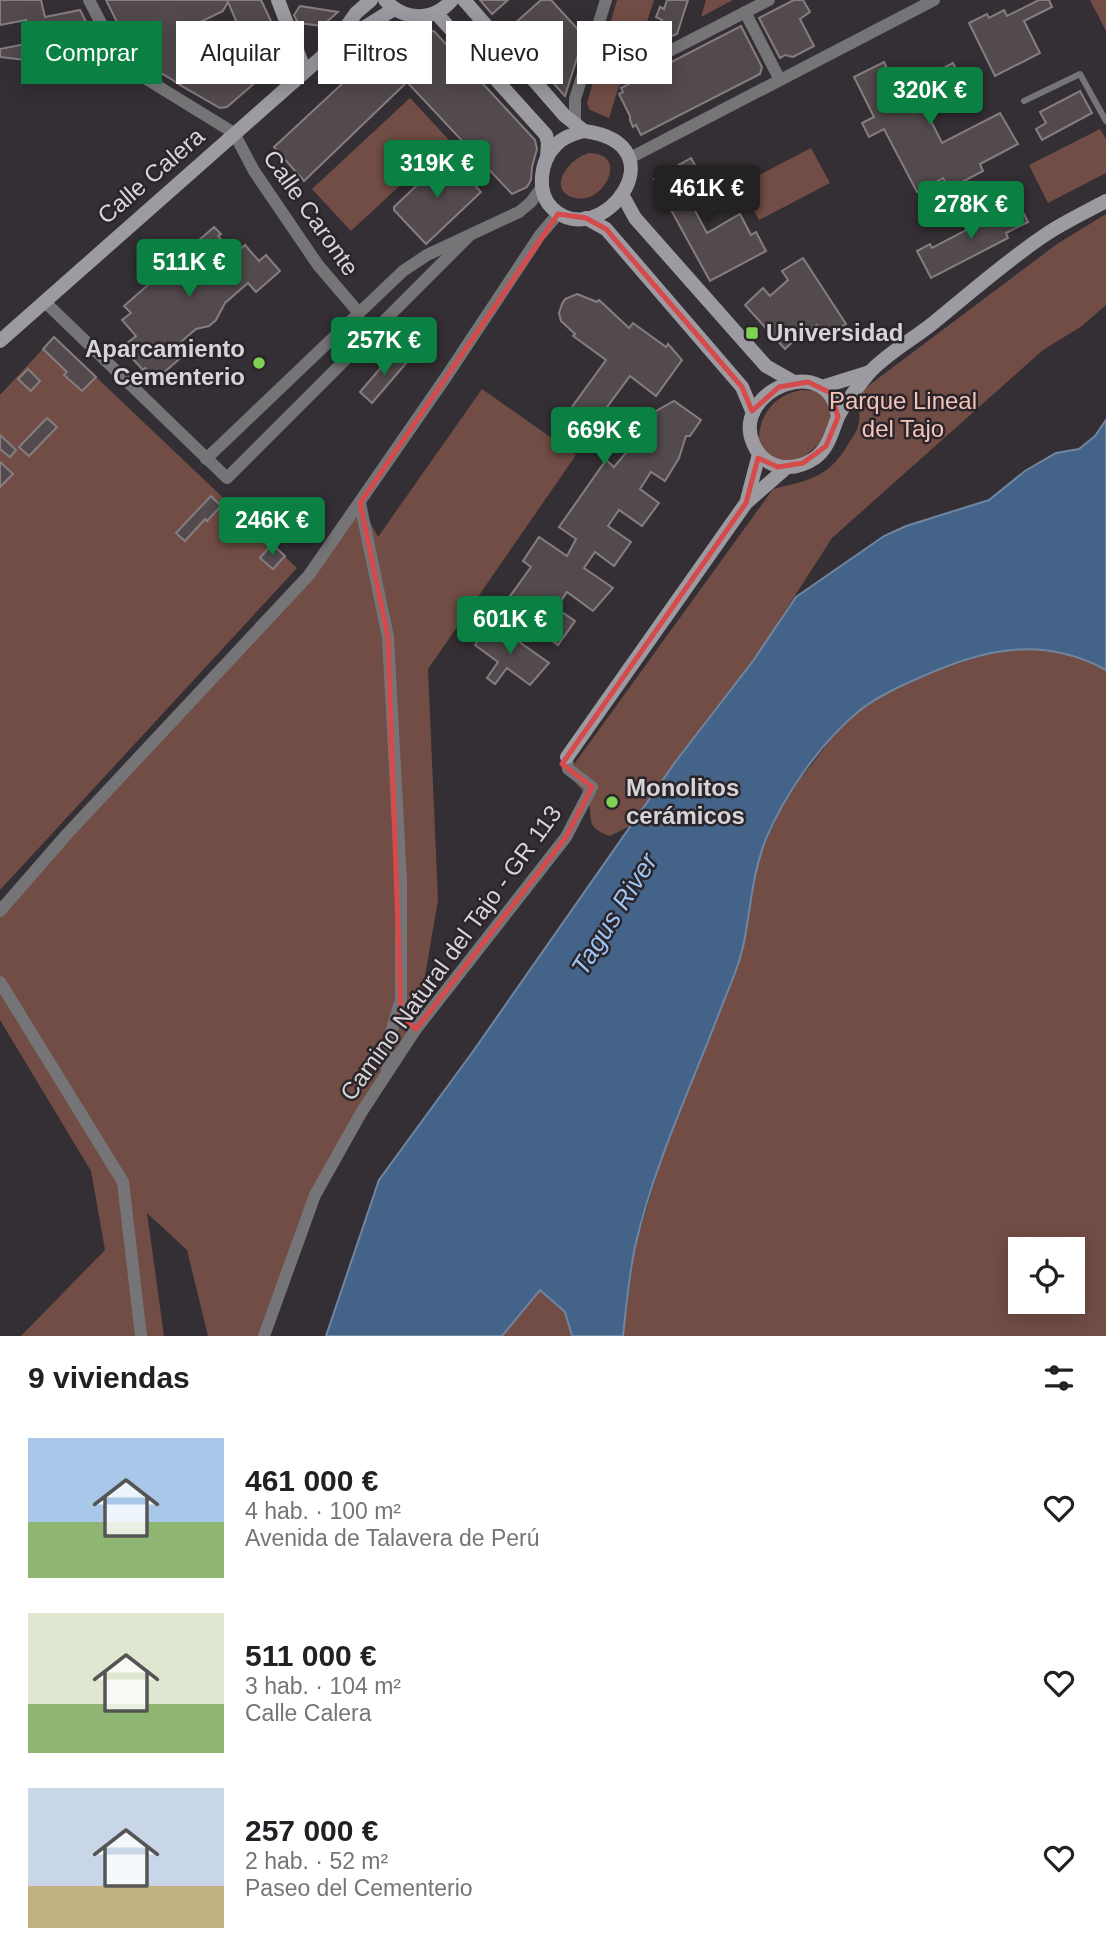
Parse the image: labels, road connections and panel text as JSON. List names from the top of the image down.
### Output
{
  "streets": {
    "street": ["Calle Calera", "Calle Caronte", "Camino Natural del Tajo - GR 113"]
  },
  "crossings": [
    ["Calle Calera", "Calle Caronte"]
  ],
  "water": ["Tagus River"],
  "parks": ["Parque Lineal del Tajo"],
  "places": {
    "transit": ["Universidad"],
    "other": ["Aparcamiento Cementerio", "Monolitos cerámicos"]
  },
  "page": {
    "chip": [
      "Comprar",
      "Alquilar",
      "Filtros",
      "Nuevo",
      "Piso"
    ],
    "price": [
      "320K €",
      "319K €",
      "461K €",
      "278K €",
      "511K €",
      "257K €",
      "669K €",
      "246K €",
      "601K €"
    ],
    "heading": "9 viviendas",
    "list": [
      {
        "name": "461 000 €",
        "note": "4 hab. · 100 m² · Avenida de Talavera de Perú"
      },
      {
        "name": "511 000 €",
        "note": "3 hab. · 104 m² · Calle Calera"
      },
      {
        "name": "257 000 €",
        "note": "2 hab. · 52 m² · Paseo del Cementerio"
      }
    ]
  }
}
